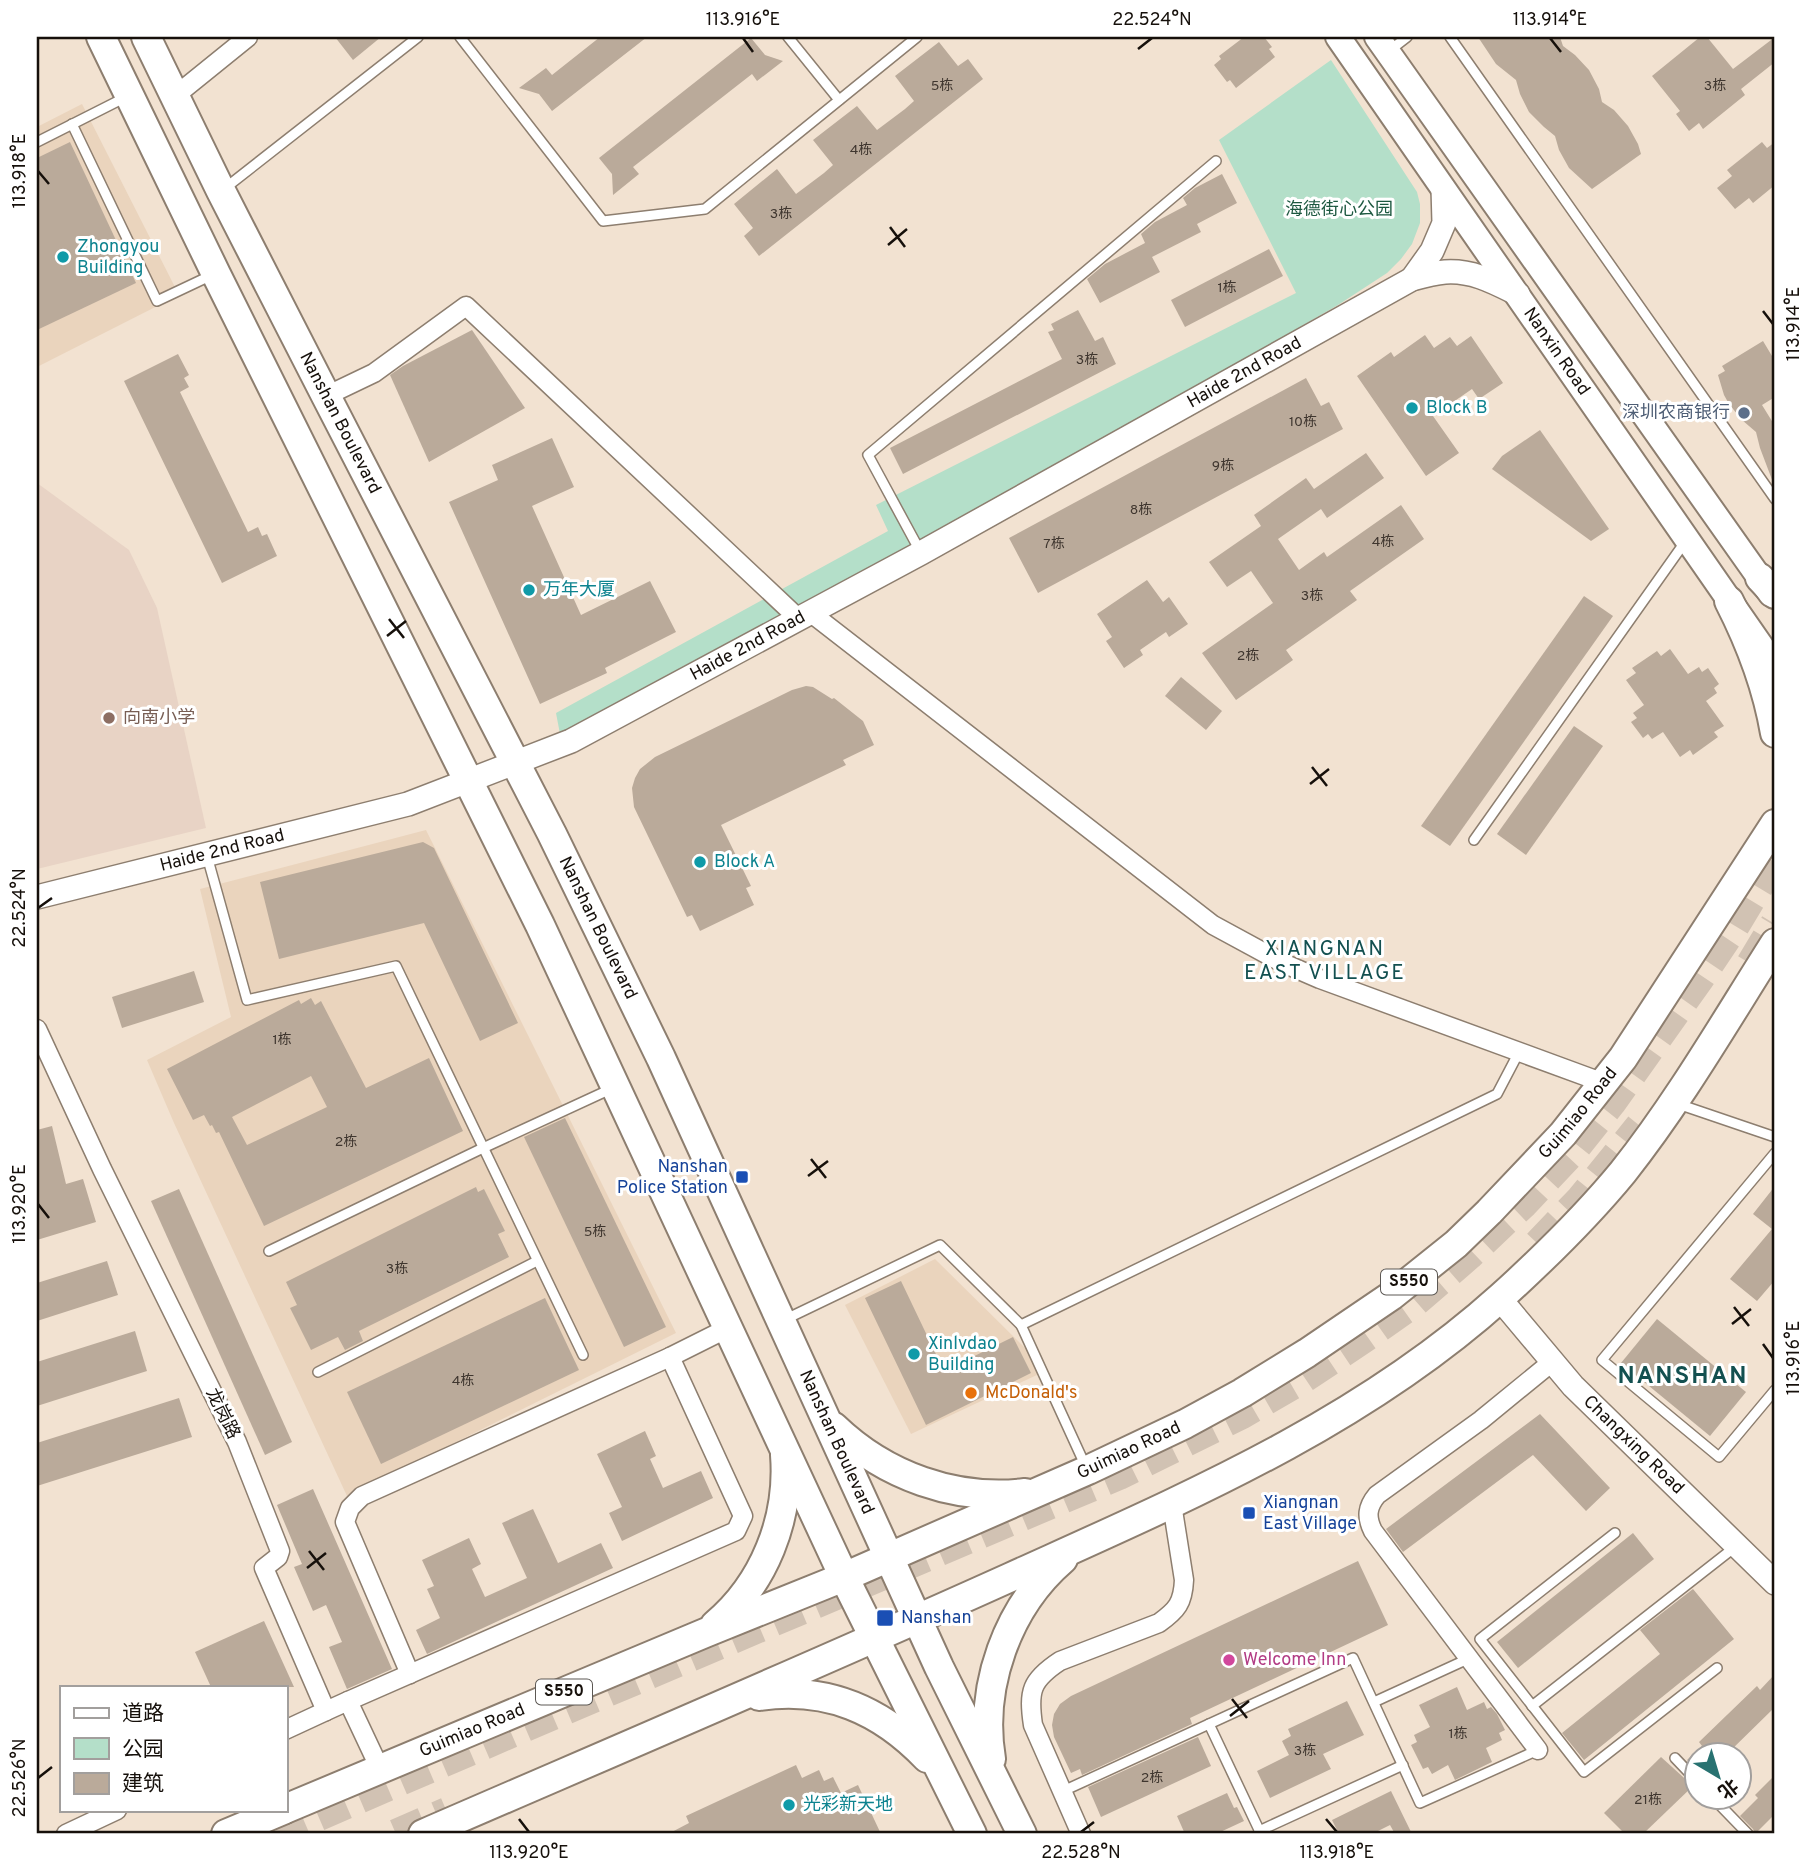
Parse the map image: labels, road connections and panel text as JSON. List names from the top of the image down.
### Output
{
  "streets": {
    "main road": [
      "Nanxin Road",
      "Nanshan Boulevard",
      "Guimiao Road",
      "S550"
    ],
    "street": ["Haide 2nd Road", "龙岗路", "Changxing Road"]
  },
  "crossings": [
    ["Nanxin Road", "Haide 2nd Road"],
    ["Haide 2nd Road", "Nanshan Boulevard"],
    ["Nanshan Boulevard", "Guimiao Road"]
  ],
  "districts": ["XIANGNAN EAST VILLAGE", "NANSHAN"],
  "parks": ["海德街心公园"],
  "places": {
    "other": [
      "Zhongyou Building",
      "Block B",
      "深圳农商银行",
      "万年大厦",
      "向南小学",
      "Block A",
      "Xinlvdao Building",
      "McDonald's",
      "Welcome Inn",
      "光彩新天地"
    ],
    "transit": ["Nanshan Police Station", "Xiangnan East Village", "Nanshan"]
  },
  "house_numbers": [
    "5栋",
    "3栋",
    "4栋",
    "3栋",
    "1栋",
    "3栋",
    "10栋",
    "9栋",
    "8栋",
    "4栋",
    "7栋",
    "3栋",
    "2栋",
    "1栋",
    "2栋",
    "5栋",
    "3栋",
    "4栋",
    "1栋",
    "3栋",
    "2栋",
    "21栋"
  ],
  "legend": ["道路", "公园", "建筑"],
  "north": "bottom right",
  "coordinates": [
    "113.916°E",
    "22.524°N",
    "113.914°E",
    "113.918°E",
    "113.920°E",
    "22.526°N",
    "22.528°N"
  ]
}
